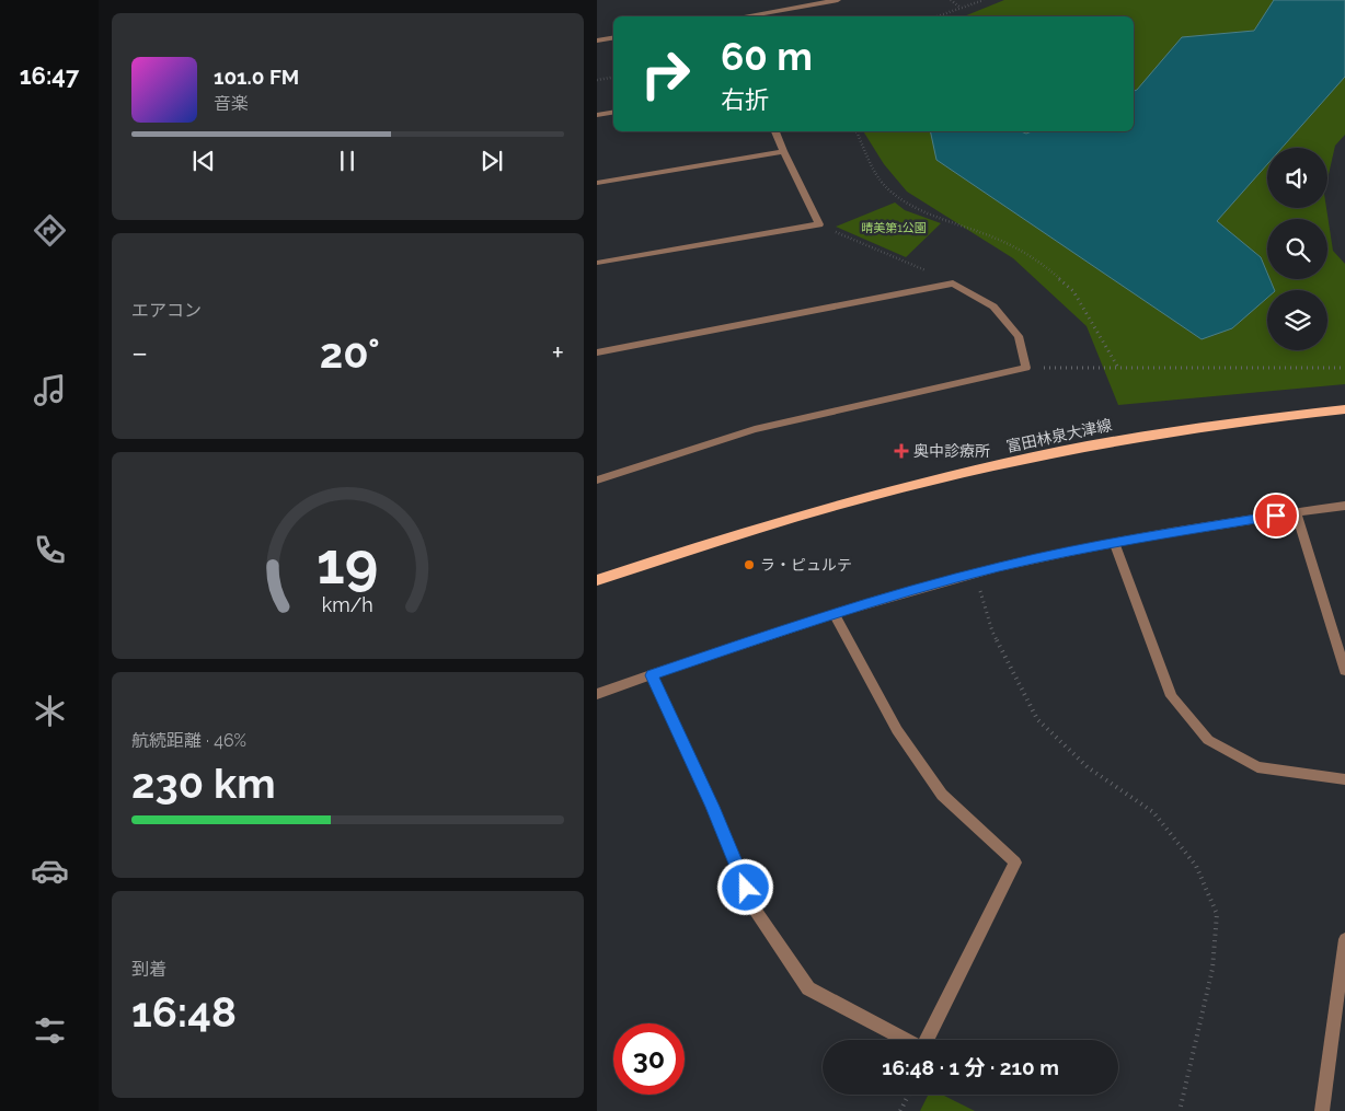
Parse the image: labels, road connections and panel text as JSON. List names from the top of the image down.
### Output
{
  "streets": {
    "main road": ["富田林泉大津線"]
  },
  "parks": ["晴美第1公園"],
  "places": {
    "health": ["奥中診療所"],
    "other": ["ラ・ピュルテ"]
  },
  "page": {
    "tabs": "16:47",
    "turn": ["60 m", "右折"],
    "song": ["101.0 FM", "音楽"],
    "tile": [
      "エアコン",
      ["航続距離 · 46%", "230 km"],
      ["到着", "16:48"]
    ],
    "heat": ["−", "20°", "+"],
    "limit": "30",
    "trip": "16:48 · 1 分 · 210 m",
    "gauge": ["19", "km/h"]
  }
}
